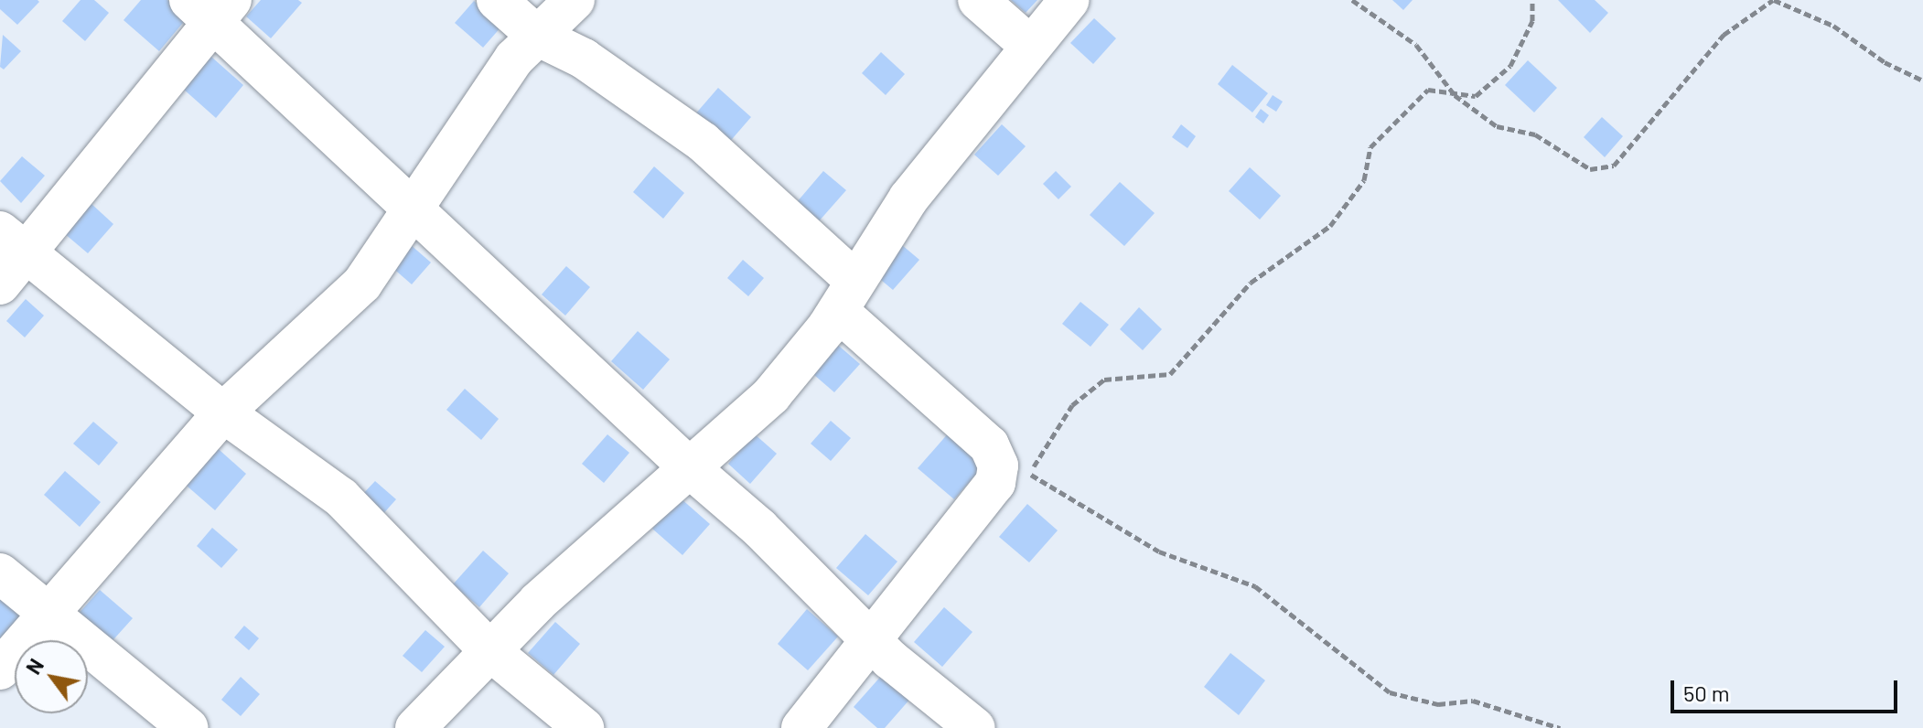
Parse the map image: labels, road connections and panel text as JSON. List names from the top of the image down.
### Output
{
  "scale_bar": "50 m",
  "north": "top left"
}
